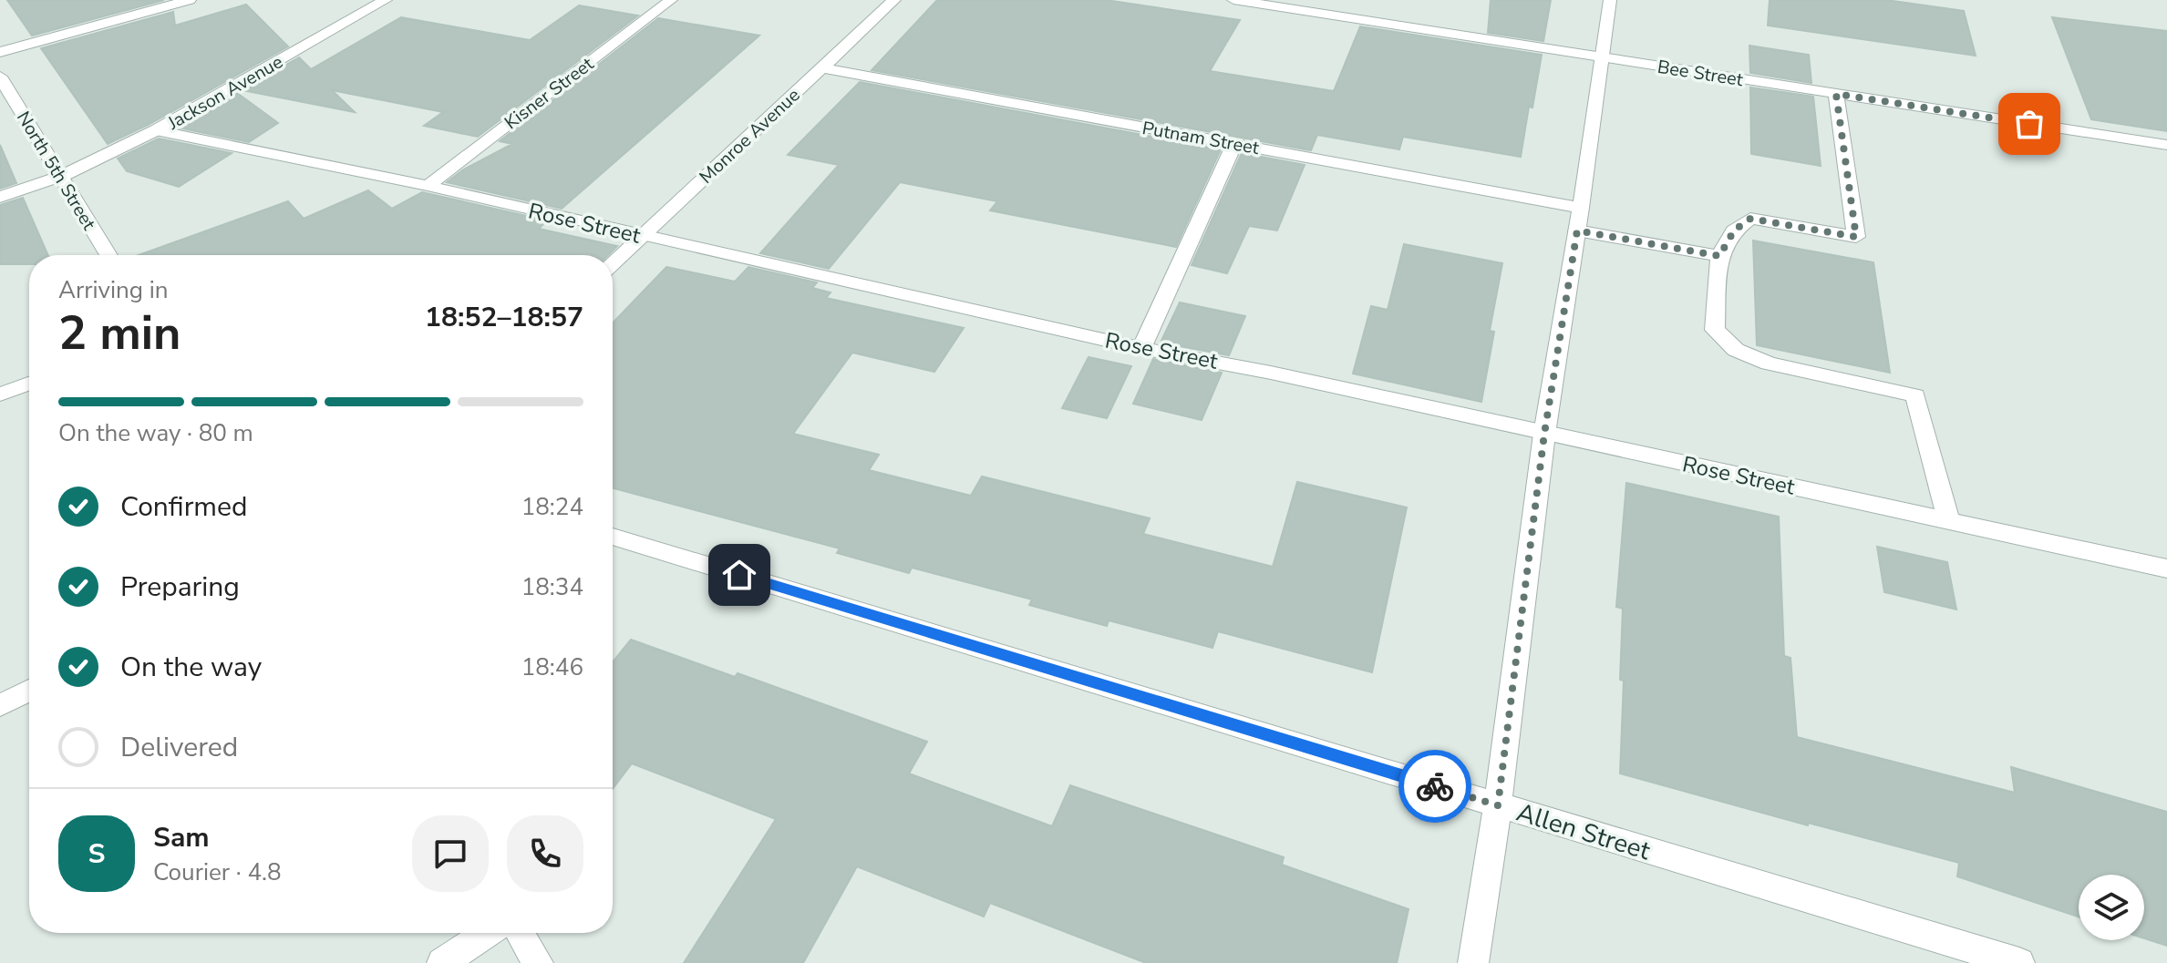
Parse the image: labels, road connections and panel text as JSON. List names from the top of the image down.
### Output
{
  "streets": {
    "street": [
      "Bee Street",
      "Jackson Avenue",
      "Kisner Street",
      "Monroe Avenue",
      "Putnam Street",
      "North 5th Street",
      "Rose Street",
      "Allen Street"
    ]
  },
  "crossings": [
    ["Jackson Avenue", "North 5th Street"],
    ["Jackson Avenue", "Rose Street"],
    ["Kisner Street", "Rose Street"],
    ["Monroe Avenue", "Putnam Street"],
    ["Monroe Avenue", "Rose Street"]
  ],
  "page": {
    "heading": ["2 min", "Arriving in", "18:52–18:57"],
    "panel": ["Sam", "Courier · 4.8"],
    "bar": "On the way · 80 m",
    "list": [
      ["Confirmed", "18:24"],
      ["Preparing", "18:34"],
      ["On the way", "18:46"],
      "Delivered"
    ],
    "round": "S"
  }
}
